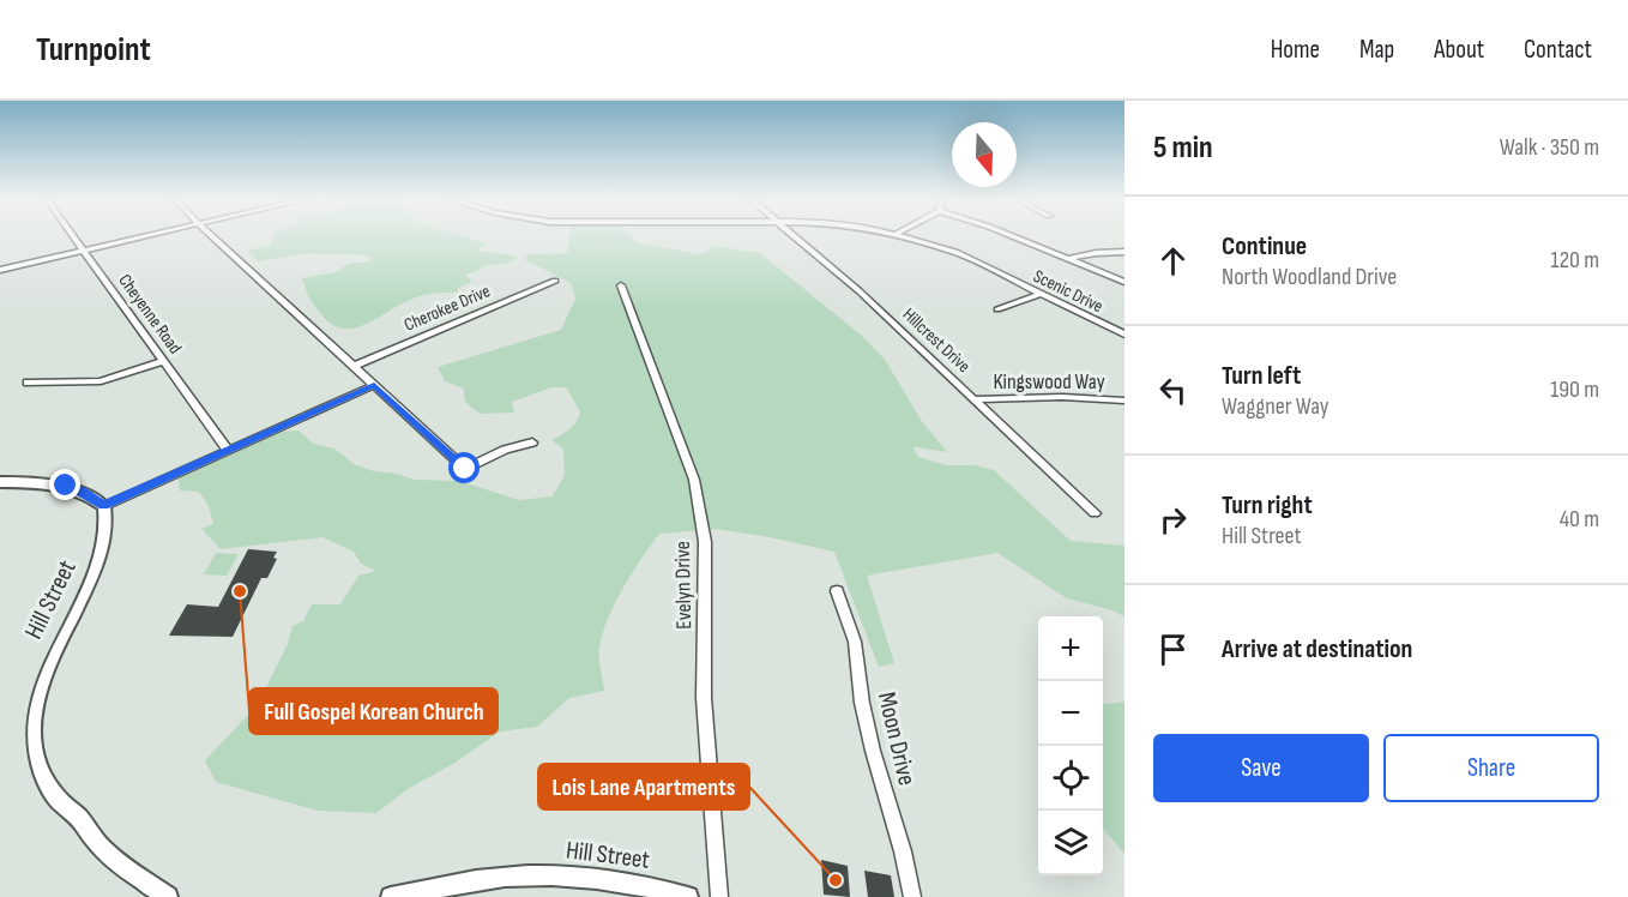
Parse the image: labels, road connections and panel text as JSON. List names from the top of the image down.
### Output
{
  "streets": {
    "street": [
      "Scenic Drive",
      "Cherokee Drive",
      "Cheyenne Road",
      "Hillcrest Drive",
      "Kingswood Way",
      "Evelyn Drive",
      "Hill Street",
      "Moon Drive"
    ]
  },
  "crossings": [
    ["Hillcrest Drive", "Kingswood Way"]
  ],
  "places": ["Full Gospel Korean Church", "Lois Lane Apartments"],
  "north": "bottom",
  "page": {
    "header": "Turnpoint",
    "nav": [
      "Home",
      "Map",
      "About",
      "Contact"
    ],
    "heading": ["5 min", "Walk · 350 m"],
    "list": [
      ["Continue", "North Woodland Drive", "120 m"],
      ["Turn left", "Waggner Way", "190 m"],
      ["Turn right", "Hill Street", "40 m"],
      "Arrive at destination"
    ],
    "map_buttons": ["+", "−"],
    "buttons": ["Save", "Share"]
  }
}
